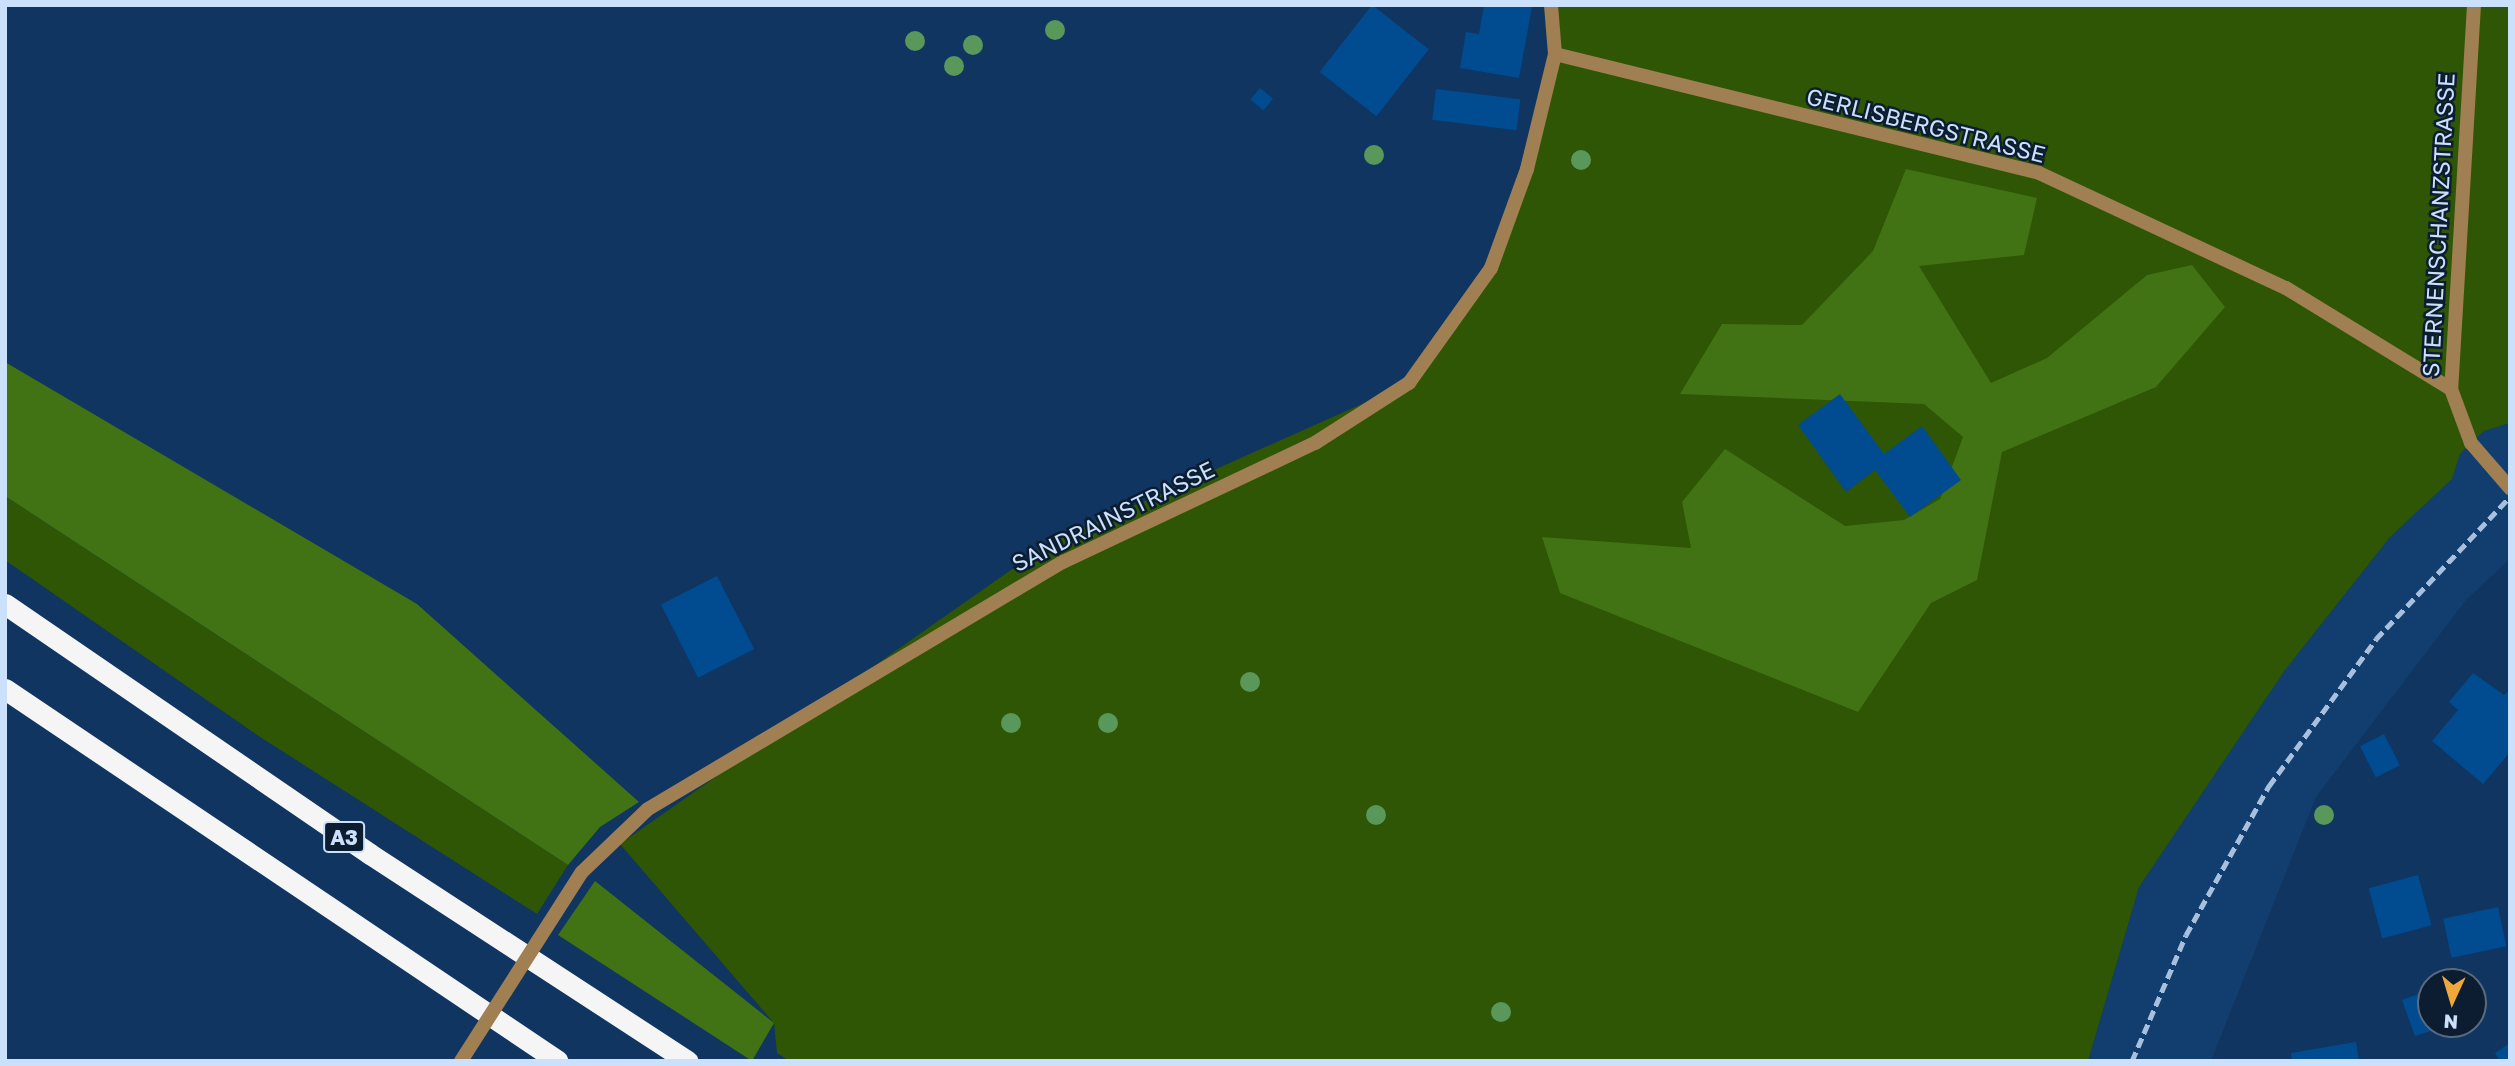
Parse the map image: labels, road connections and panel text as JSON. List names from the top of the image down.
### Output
{
  "streets": {
    "highway": ["A3"],
    "street": ["GERLISBERGSTRASSE", "STERNENSCHANZSTRASSE", "SANDRAINSTRASSE"]
  },
  "crossings": [
    ["GERLISBERGSTRASSE", "STERNENSCHANZSTRASSE"],
    ["GERLISBERGSTRASSE", "SANDRAINSTRASSE"]
  ],
  "north": "bottom"
}
